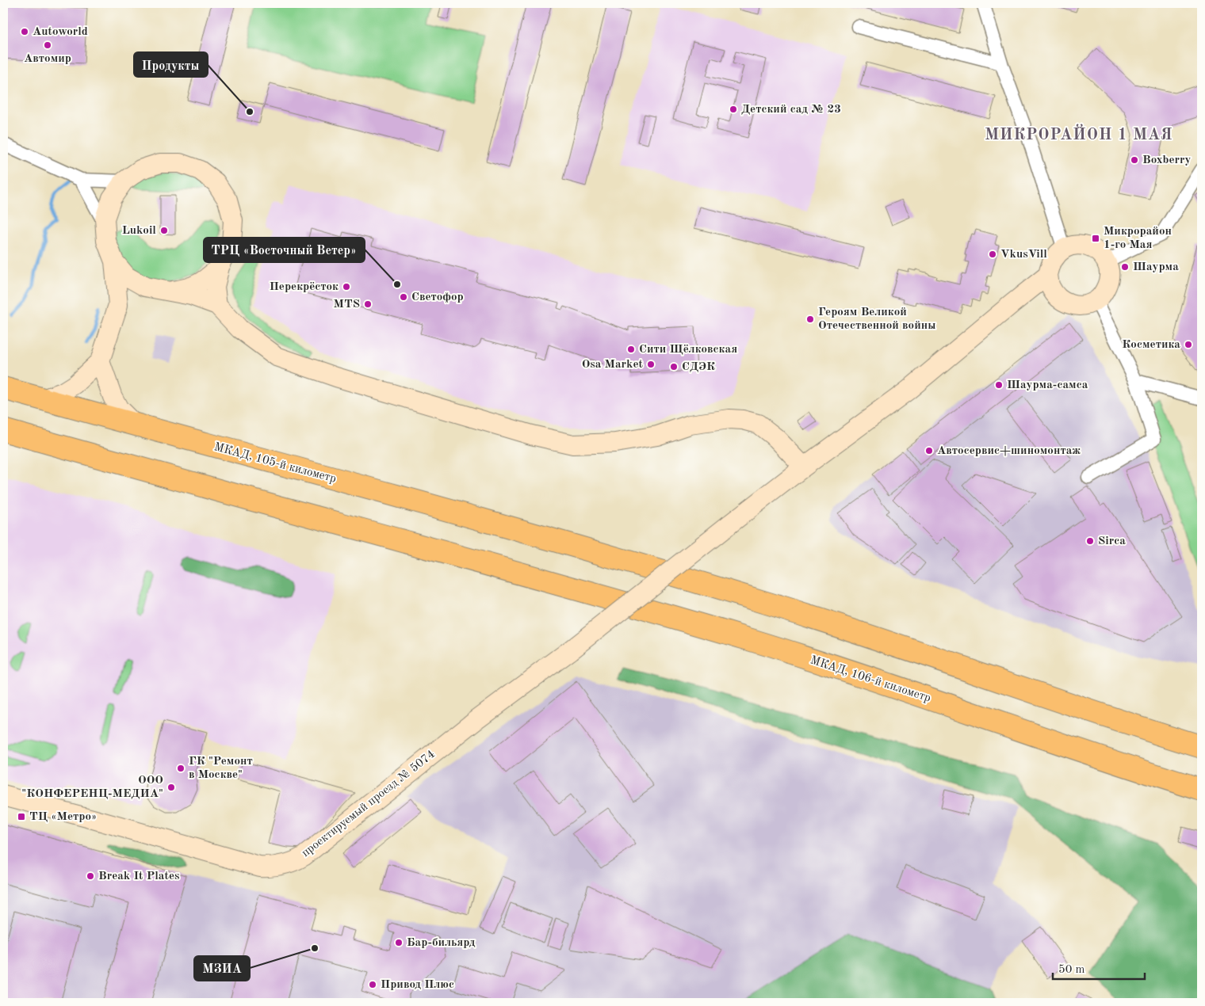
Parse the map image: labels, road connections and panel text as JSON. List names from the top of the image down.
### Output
{
  "streets": {
    "highway": ["МКАД, 105-й километр", "МКАД, 106-й километр"],
    "street": ["проектируемый проезд № 5074"]
  },
  "districts": ["МИКРОРАЙОН 1 МАЯ"],
  "places": {
    "other": [
      "Autoworld",
      "Автомир",
      "Детский сад № 23",
      "Продукты",
      "Boxberry",
      "Lukoil",
      "VkusVill",
      "Шаурма",
      "ТРЦ «Восточный Ветер»",
      "Перекрёсток",
      "Светофор",
      "MTS",
      "Героям Великой Отечественной войны",
      "Косметика",
      "Сити Щёлковская",
      "Osa Market",
      "СДЭК",
      "Шаурма-самса",
      "Автосервис+шиномонтаж",
      "Sirca",
      "ГК \"Ремонт в Москве\"",
      "ООО \"КОНФЕРЕНЦ-МЕДИА\"",
      "Break It Plates",
      "Бар-бильярд",
      "МЗИА",
      "Привод Плюс"
    ],
    "transit": ["Микрорайон 1-го Мая", "ТЦ «Метро»"]
  },
  "scale_bar": "50 m"
}
